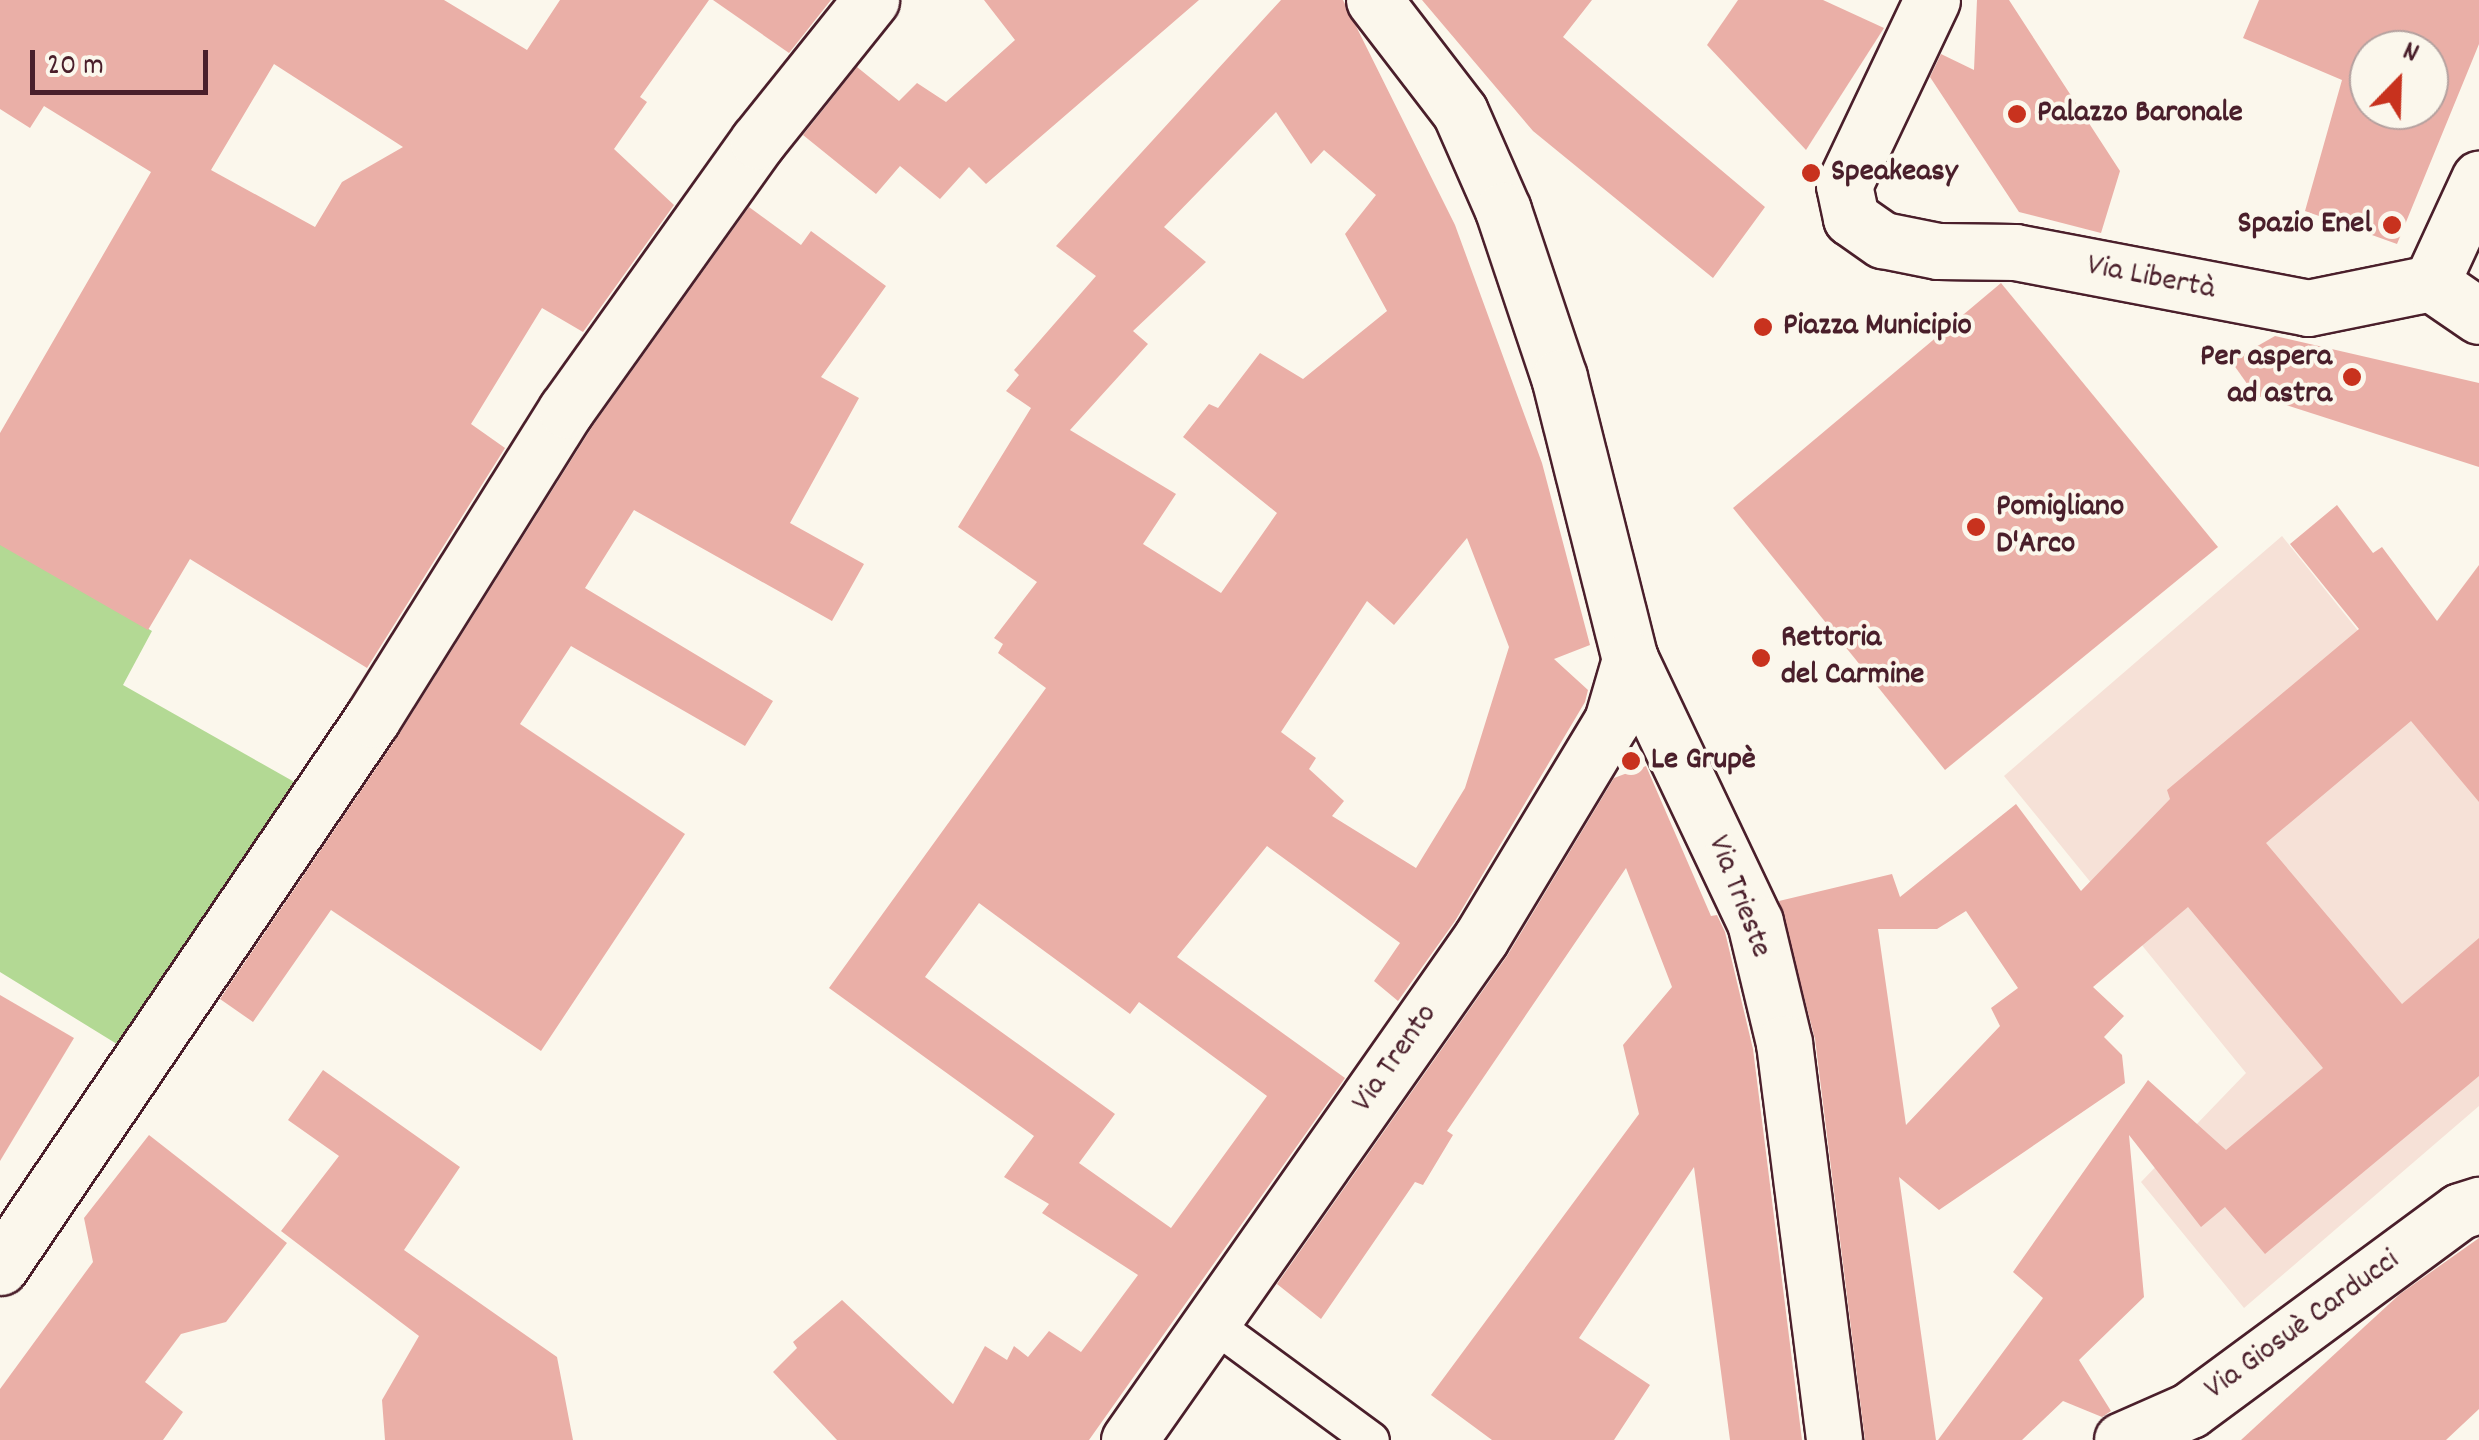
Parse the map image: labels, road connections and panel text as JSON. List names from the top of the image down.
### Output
{
  "streets": {
    "street": [
      "Via Libertà",
      "Via Trieste",
      "Via Trento",
      "Via Giosuè Carducci"
    ]
  },
  "crossings": [
    ["Via Trieste", "Via Trento"]
  ],
  "places": [
    "Palazzo Baronale",
    "Speakeasy",
    "Spazio Enel",
    "Piazza Municipio",
    "Per aspera ad astra",
    "Pomigliano D'Arco",
    "Rettoria del Carmine",
    "Le Grupè"
  ],
  "scale_bar": "20 m",
  "north": "top right"
}
